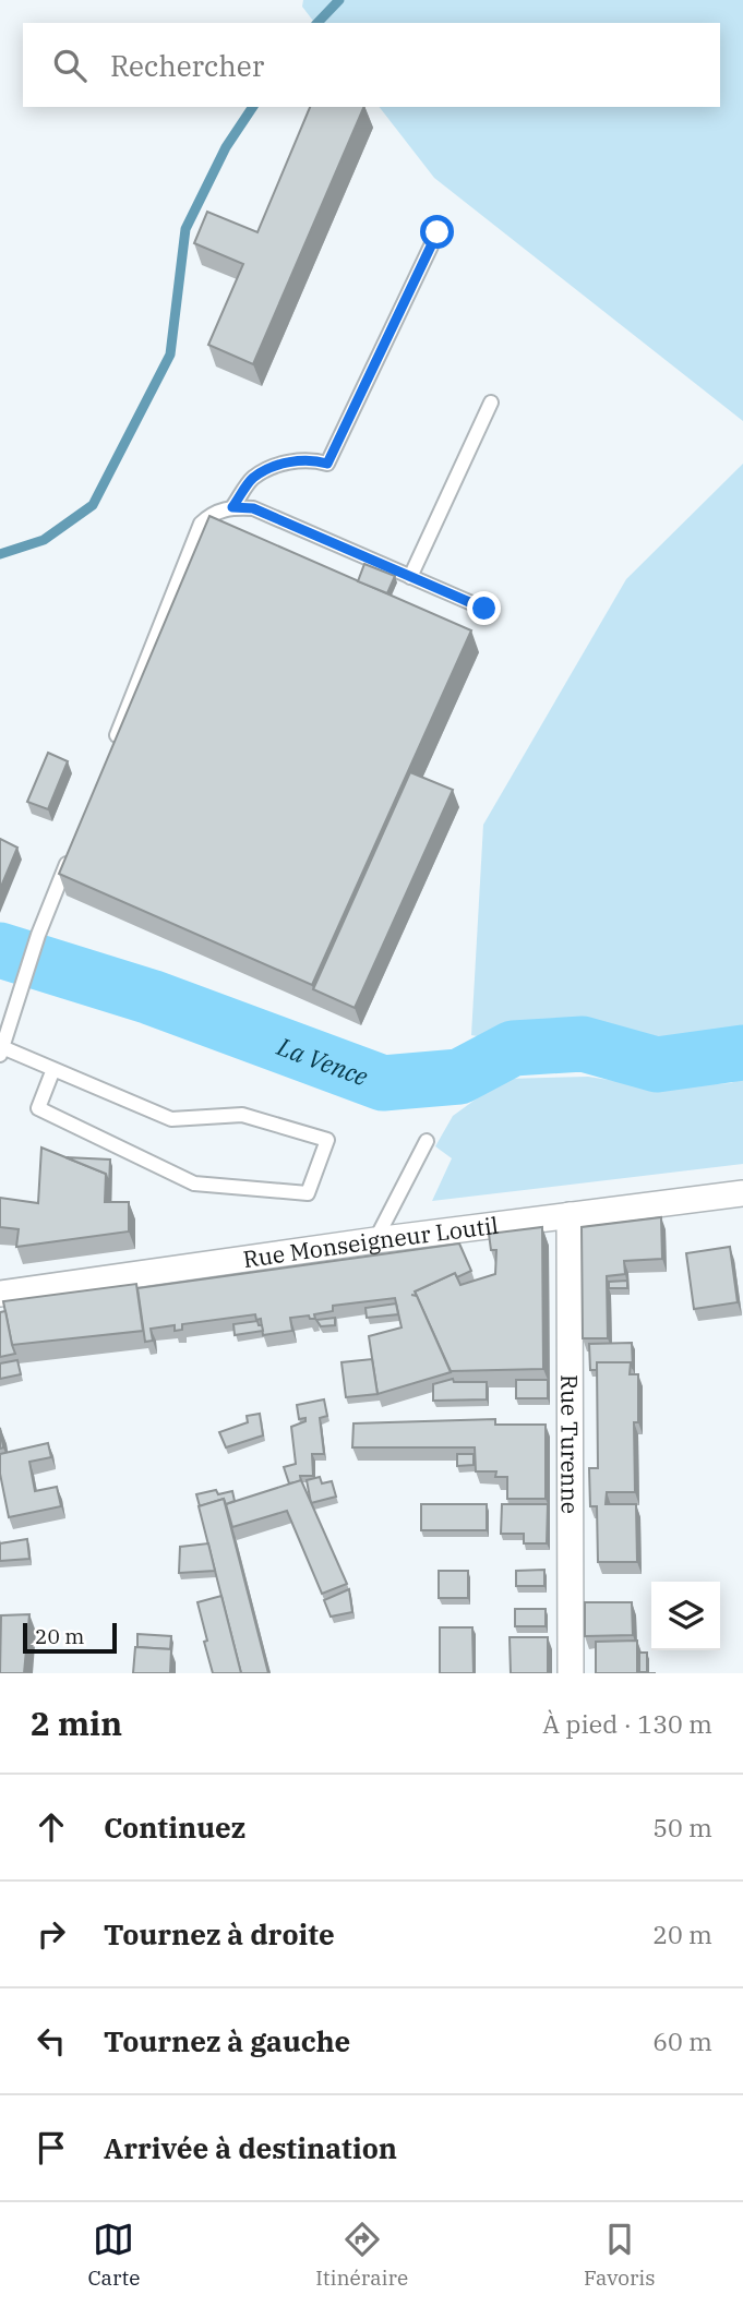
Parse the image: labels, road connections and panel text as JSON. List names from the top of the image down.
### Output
{
  "streets": {
    "street": ["Rue Monseigneur Loutil", "Rue Turenne"]
  },
  "crossings": [
    ["Rue Monseigneur Loutil", "Rue Turenne"]
  ],
  "water": ["La Vence"],
  "scale_bar": "20 m",
  "page": {
    "search": "Rechercher",
    "scale": "20 m",
    "heading": ["2 min", "À pied · 130 m"],
    "list": [
      ["Continuez", "50 m"],
      ["Tournez à droite", "20 m"],
      ["Tournez à gauche", "60 m"],
      "Arrivée à destination"
    ],
    "nav": ["Carte", "Itinéraire", "Favoris"]
  }
}
